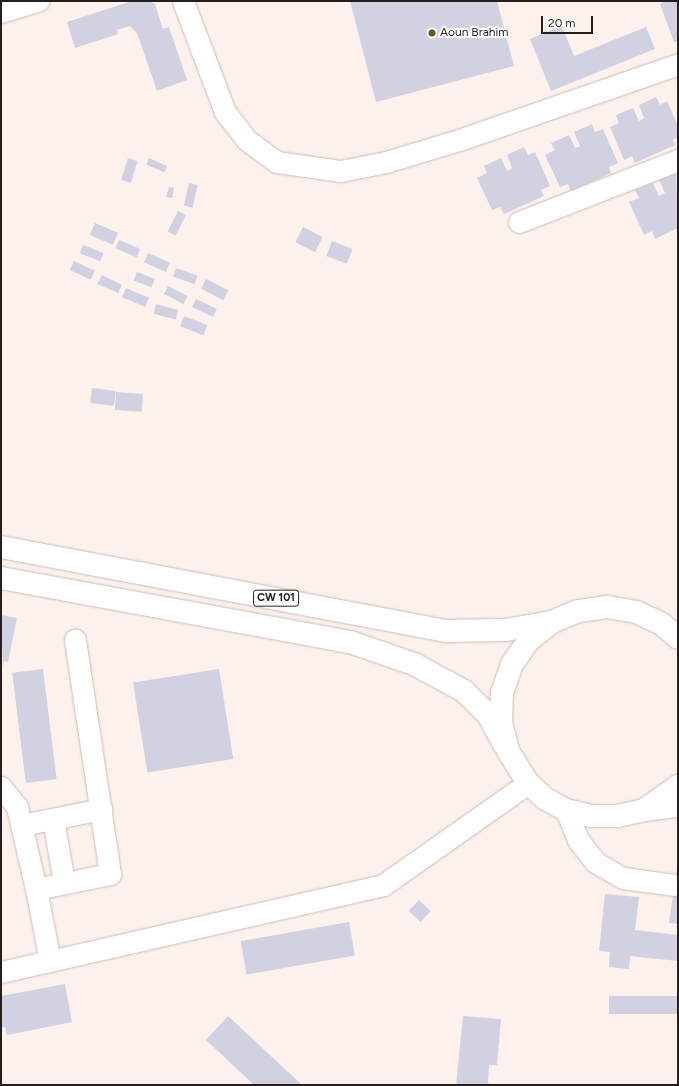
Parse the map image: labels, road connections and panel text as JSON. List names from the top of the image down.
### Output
{
  "streets": {
    "main road": ["CW 101"]
  },
  "places": ["Aoun Brahim"],
  "scale_bar": "20 m"
}
